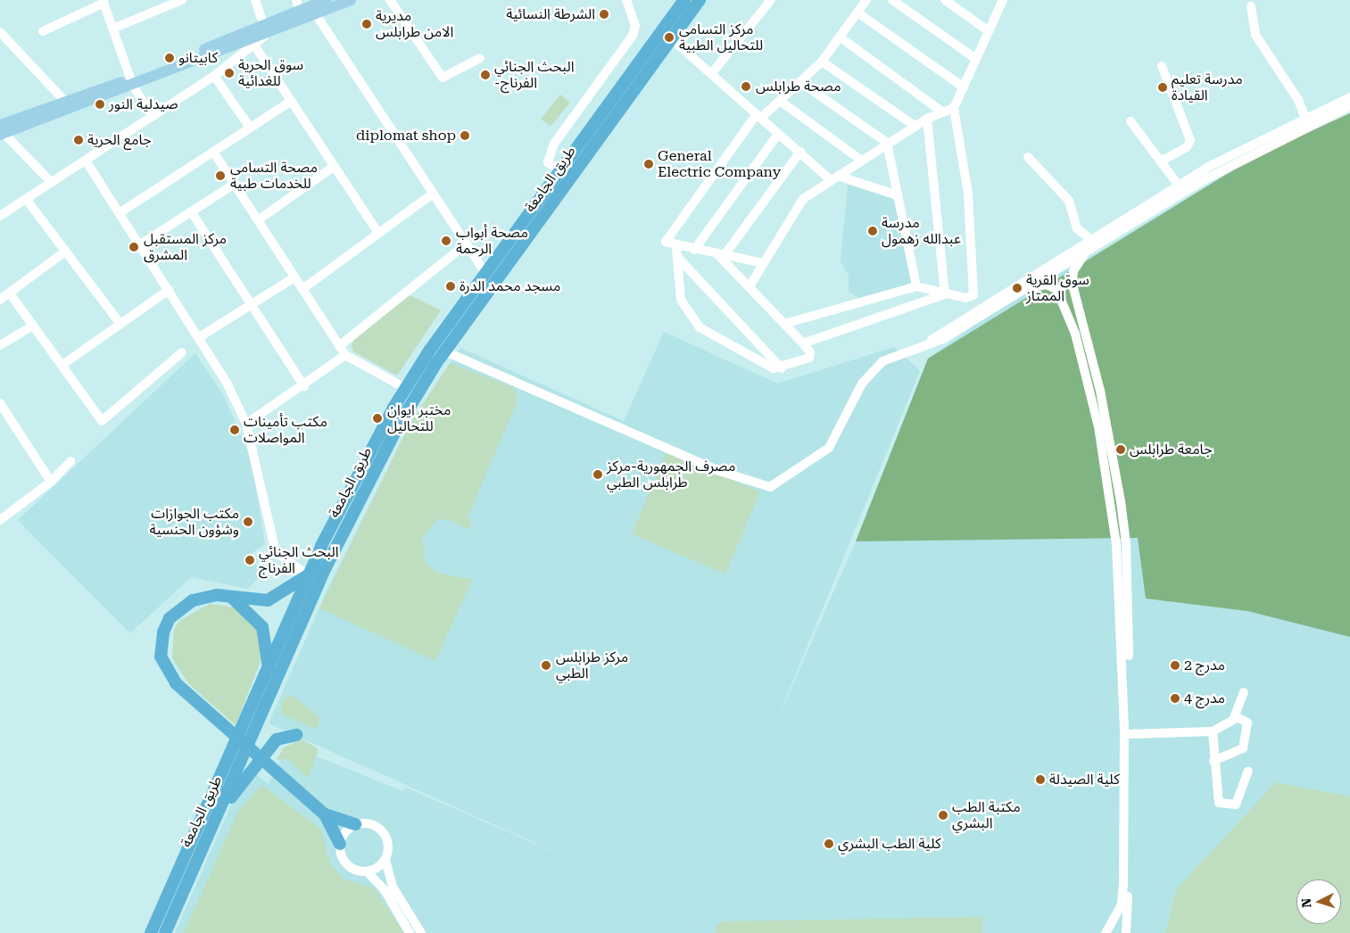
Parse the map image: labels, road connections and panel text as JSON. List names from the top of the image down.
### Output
{
  "streets": {
    "highway": ["طريق الجامعة"]
  },
  "places": [
    "الشرطة النسائية",
    "مديرية الامن طرابلس",
    "مركز التسامي للتحاليل الطبية",
    "كابيتانو",
    "سوق الحرية للغدائية",
    "البحث الجنائي -الفرناج",
    "مصحة طرابلس",
    "مدرسة تعليم القيادة",
    "صيدلية النور",
    "diplomat shop",
    "جامع الحرية",
    "General Electric Company",
    "مصحة التسامي للخدمات طبية",
    "مدرسة عبدالله زهمول",
    "مصحة أبواب الرحمة",
    "مركز المستقبل المشرق",
    "مسجد محمد الدرة",
    "سوق القرية الممتاز",
    "مختبر ايوان للتحاليل",
    "مكتب تأمينات المواصلات",
    "جامعة طرابلس",
    "مصرف الجمهورية-مركز طرابلس الطبي",
    "مكتب الجوازات وشؤون الحنسية",
    "البحث الجنائي الفرناج",
    "مركز طرابلس الطبي",
    "مدرج 2",
    "مدرج 4",
    "كلية الصيدلة",
    "مكتبة الطب البشري",
    "كلية الطب البشري"
  ],
  "north": "left"
}
